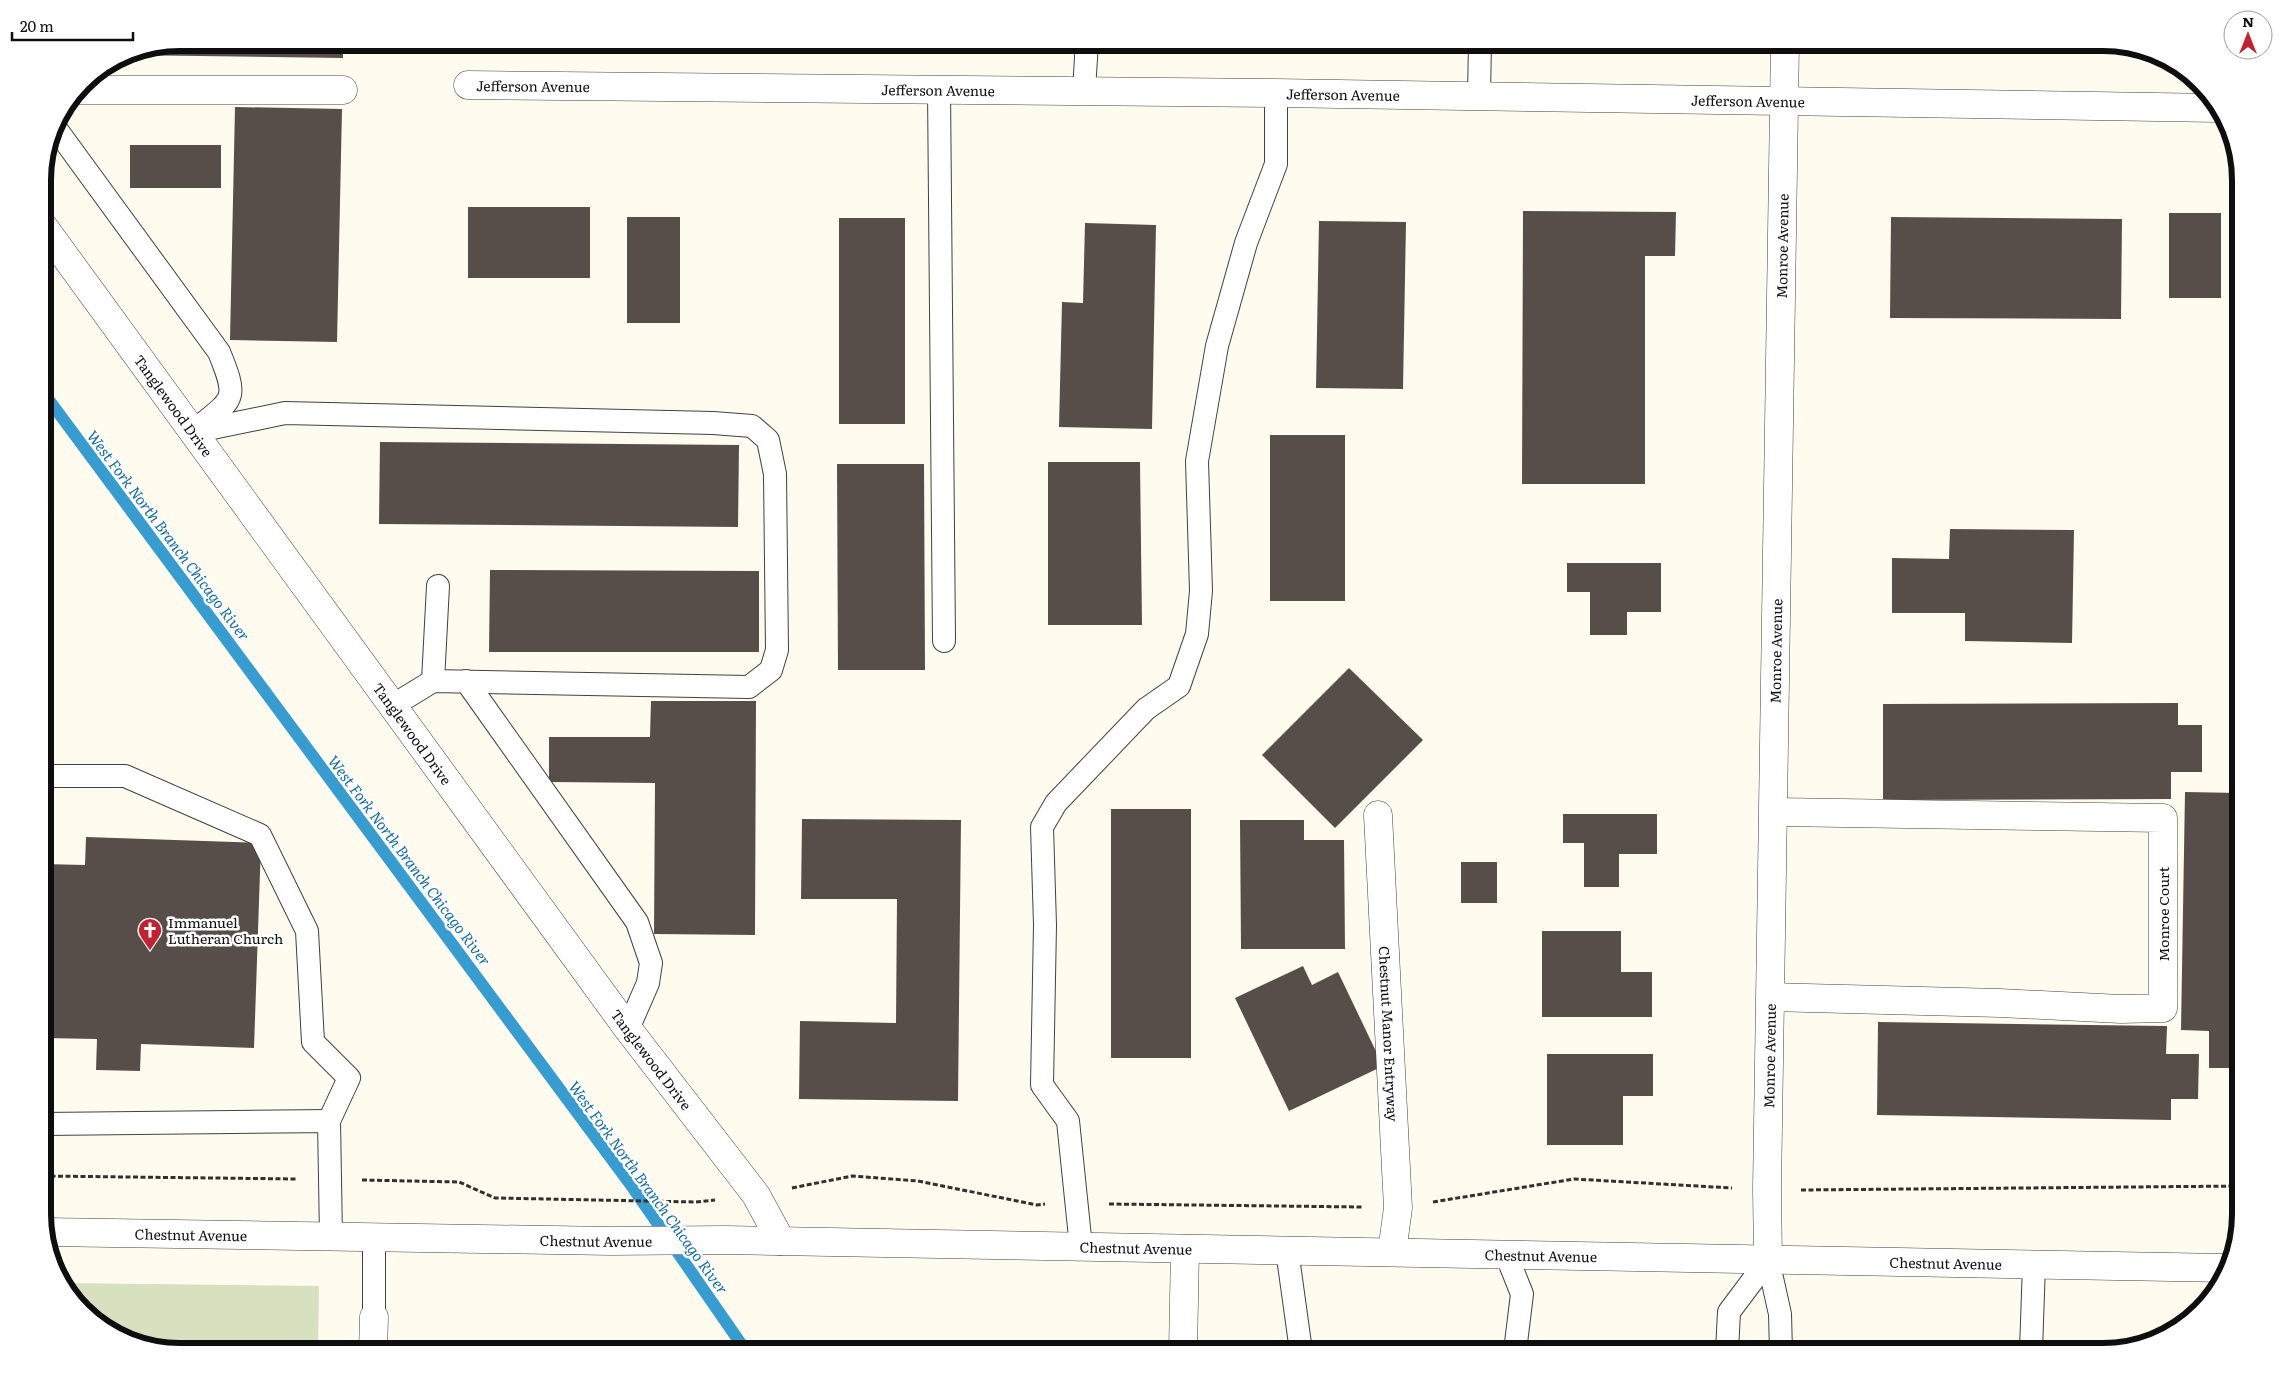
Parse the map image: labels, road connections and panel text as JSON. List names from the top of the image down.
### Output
{
  "streets": {
    "street": [
      "Jefferson Avenue",
      "Monroe Avenue",
      "Tanglewood Drive",
      "Monroe Court",
      "Chestnut Manor Entryway",
      "Chestnut Avenue"
    ]
  },
  "crossings": [
    ["Jefferson Avenue", "Monroe Avenue"],
    ["Monroe Avenue", "Monroe Court"],
    ["Monroe Avenue", "Chestnut Avenue"],
    ["Tanglewood Drive", "Chestnut Avenue"],
    ["Chestnut Manor Entryway", "Chestnut Avenue"]
  ],
  "water": ["West Fork North Branch Chicago River"],
  "places": {
    "church": ["Immanuel Lutheran Church"]
  },
  "scale_bar": "20 m",
  "north": "top"
}
